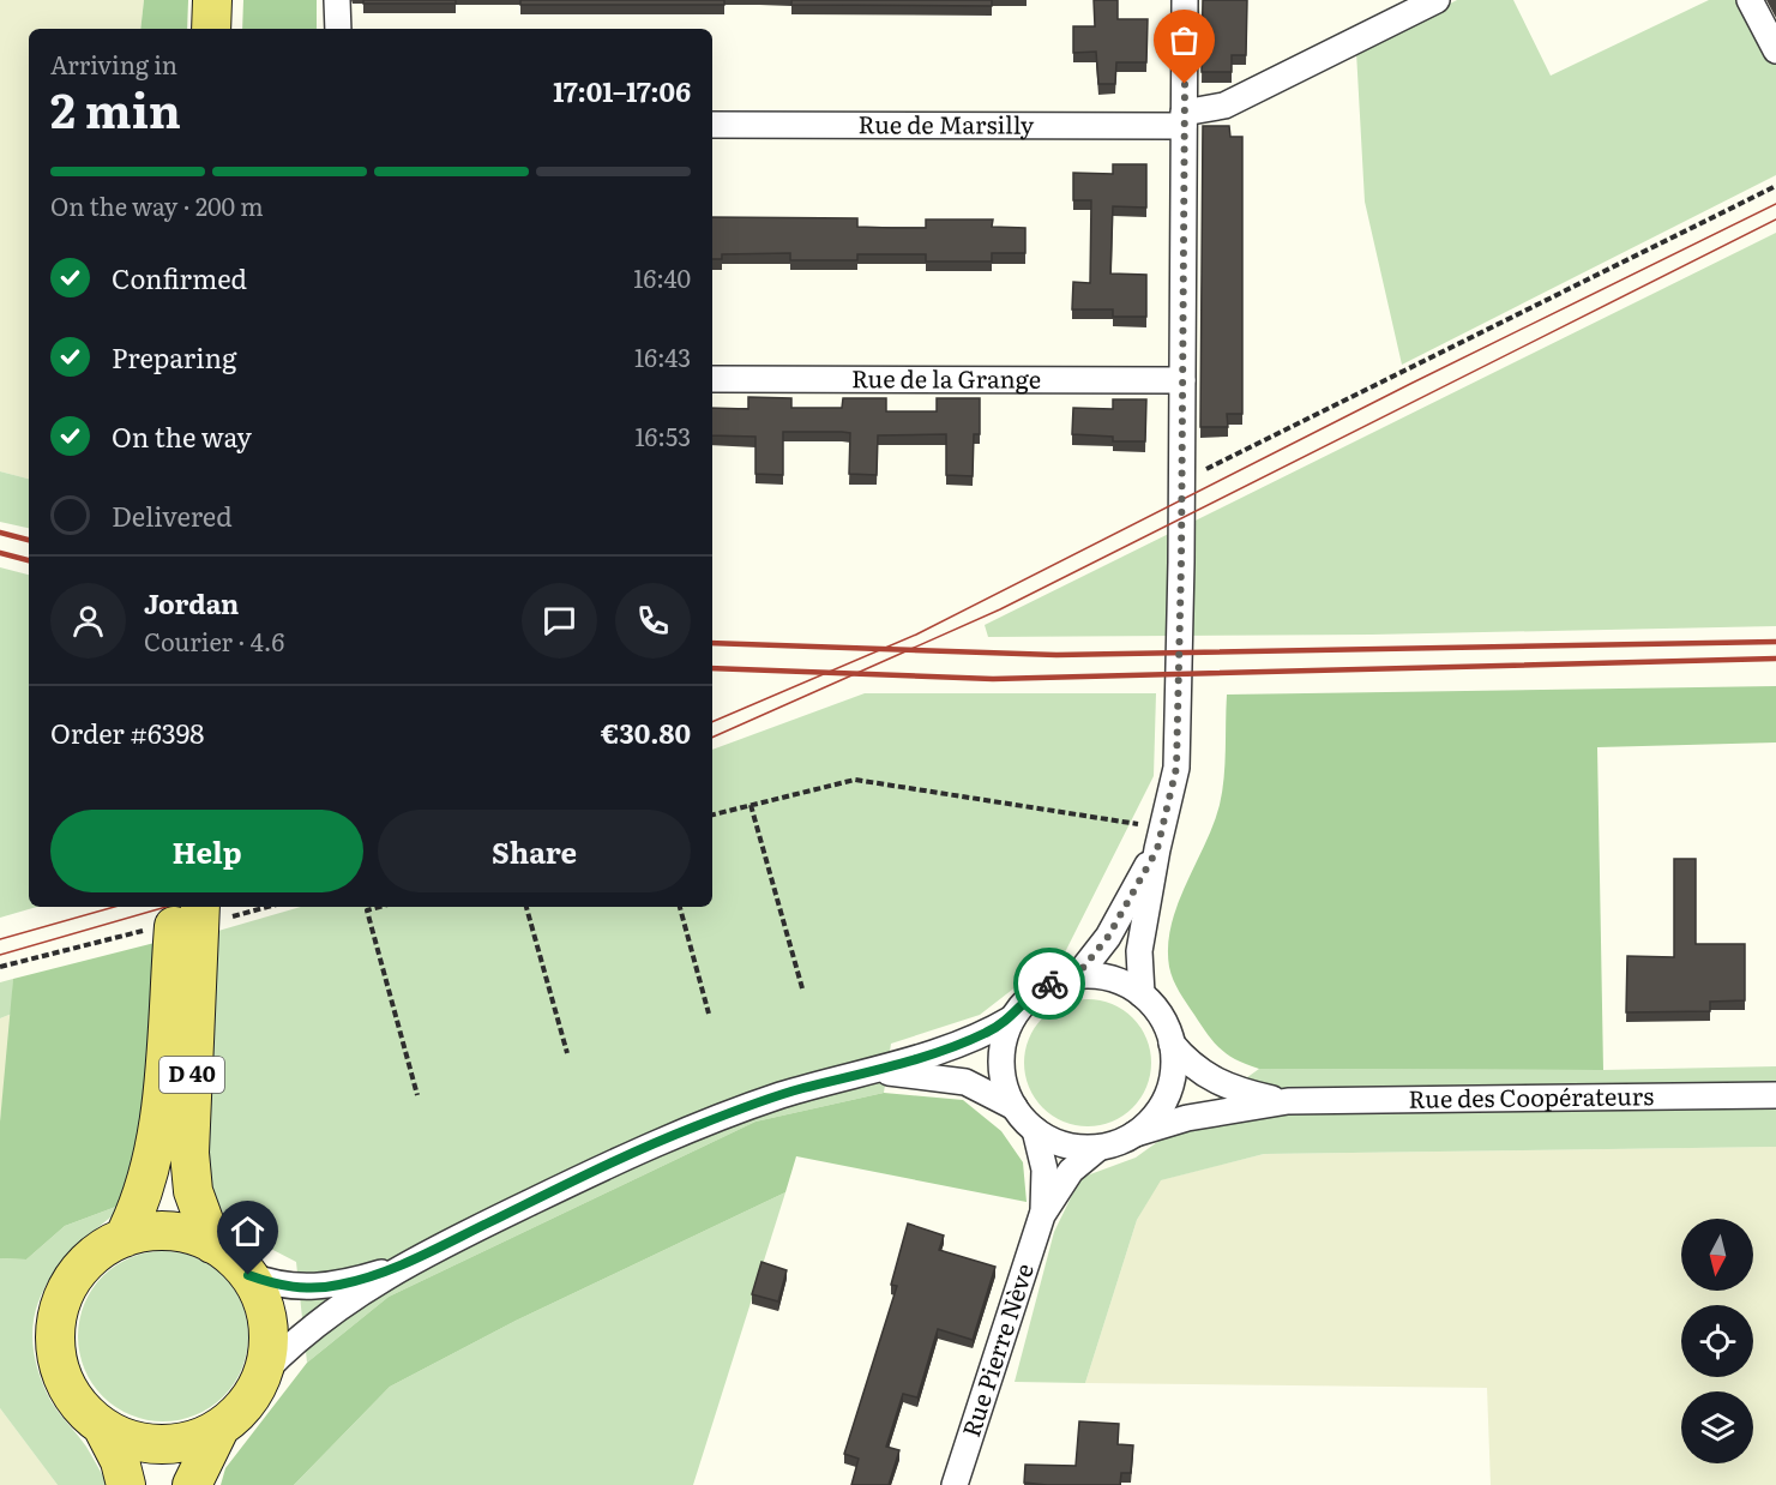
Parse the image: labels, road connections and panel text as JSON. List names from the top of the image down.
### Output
{
  "streets": {
    "main road": ["D 40"],
    "street": [
      "Rue de Marsilly",
      "Rue de la Grange",
      "Rue des Coopérateurs",
      "Rue Pierre Nève"
    ]
  },
  "crossings": [
    ["Rue des Coopérateurs", "Rue Pierre Nève"]
  ],
  "north": "bottom",
  "page": {
    "heading": ["2 min", "Arriving in", "17:01–17:06"],
    "panel": [
      "Jordan",
      "Courier · 4.6",
      "Order #6398",
      "€30.80"
    ],
    "bar": "On the way · 200 m",
    "list": [
      ["Confirmed", "16:40"],
      ["Preparing", "16:43"],
      ["On the way", "16:53"],
      "Delivered"
    ],
    "buttons": ["Help", "Share"]
  }
}
